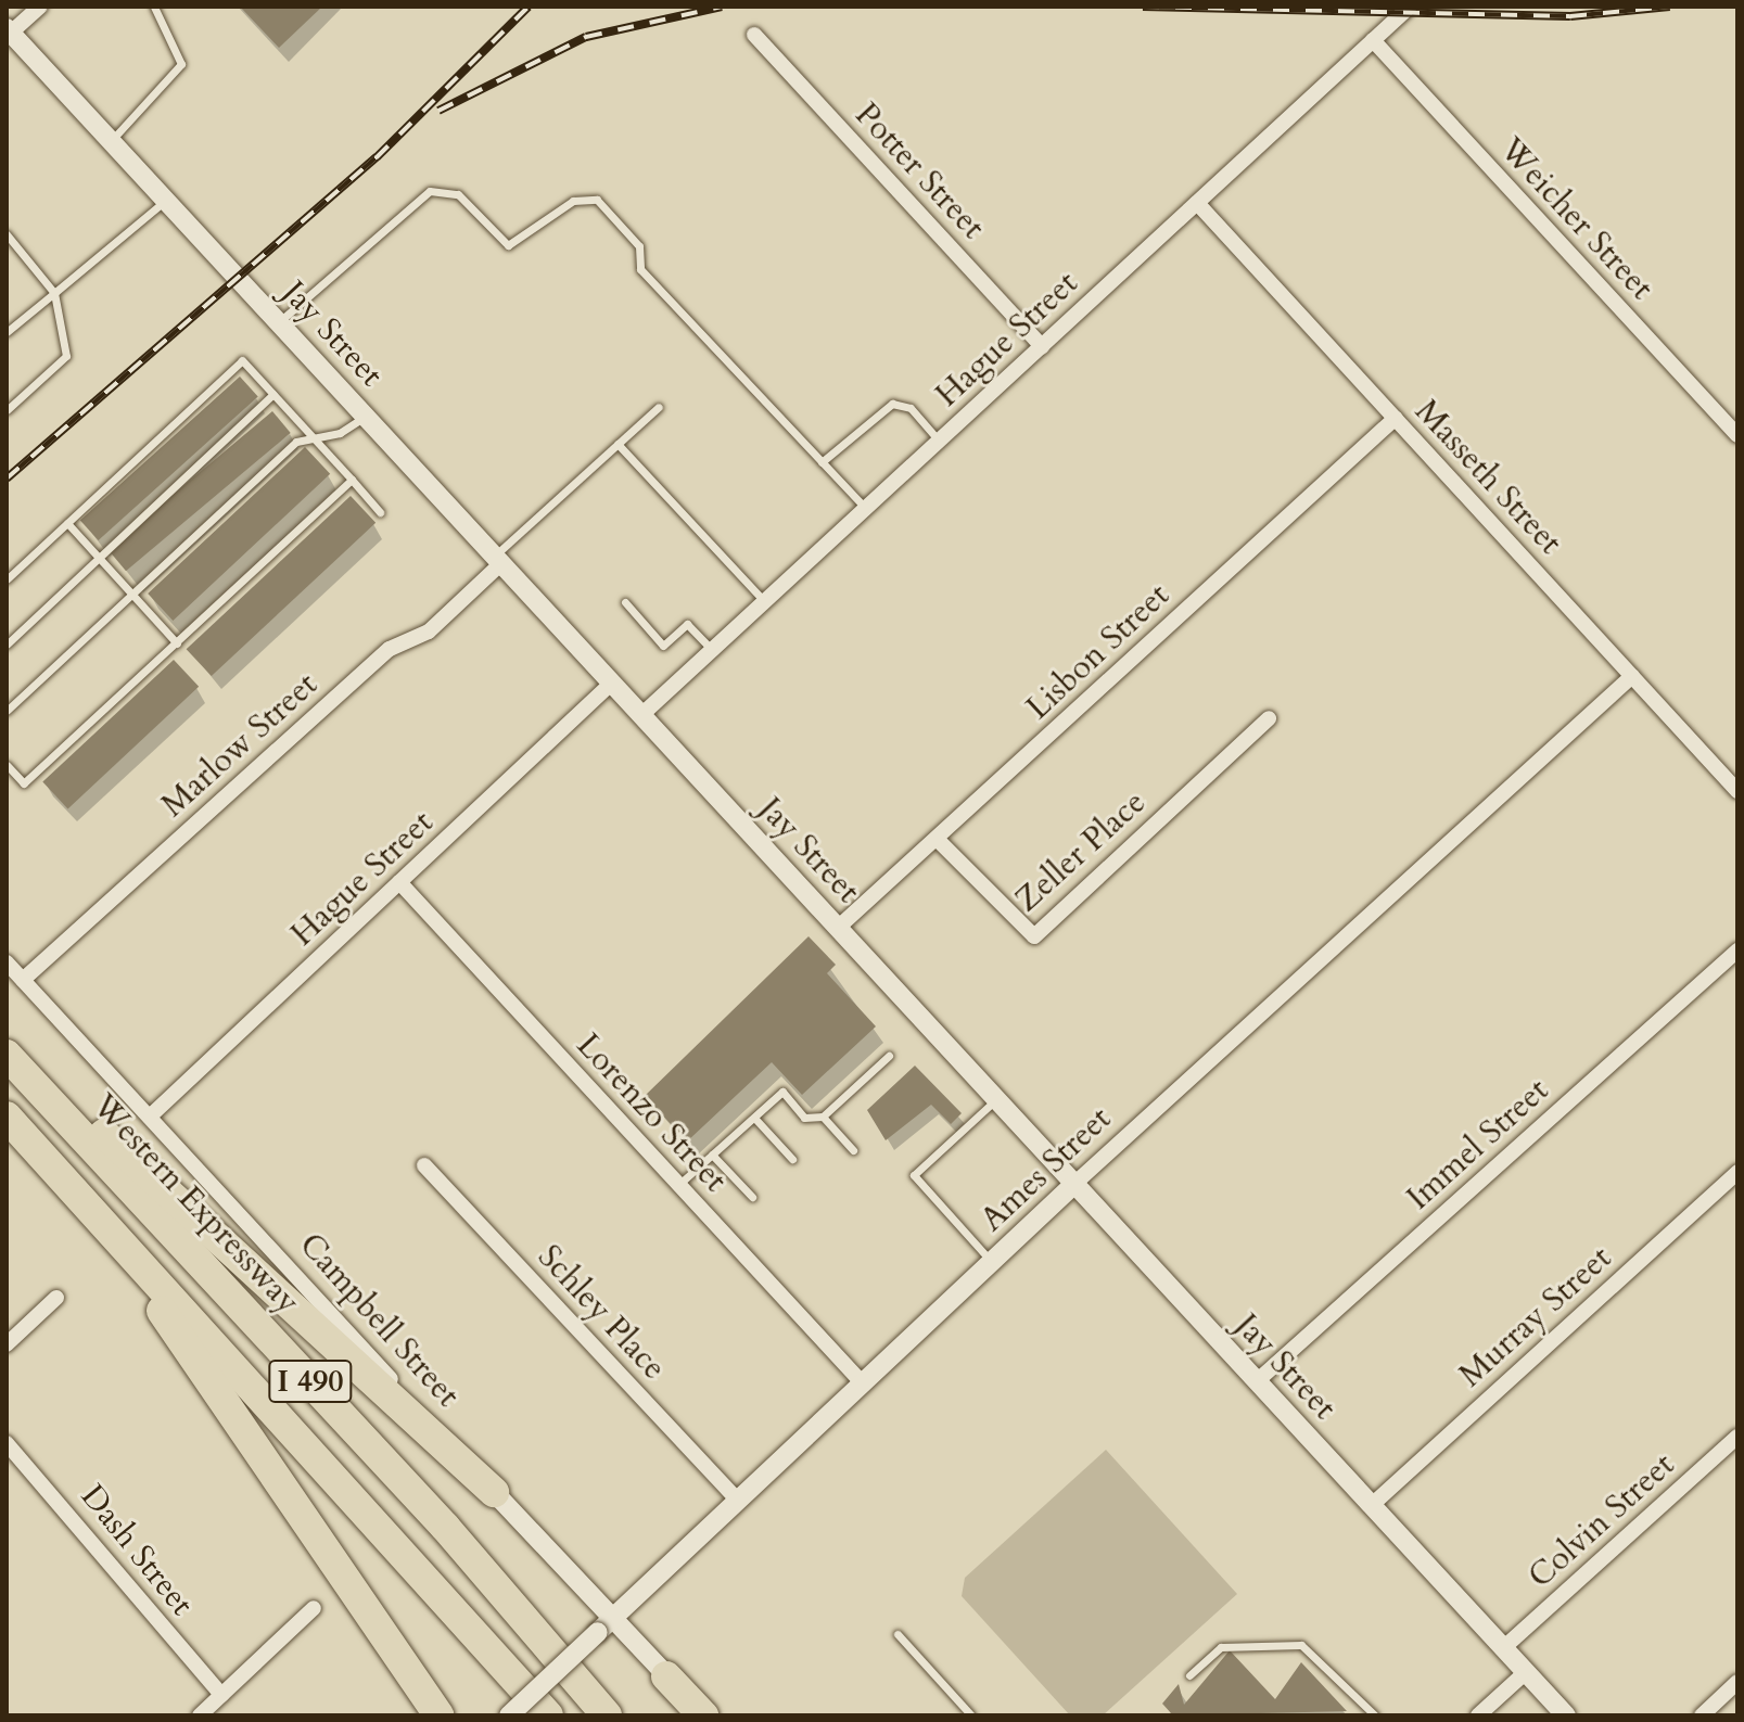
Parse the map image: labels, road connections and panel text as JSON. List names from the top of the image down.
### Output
{
  "streets": {
    "highway": ["Western Expressway", "I 490"],
    "street": [
      "Potter Street",
      "Weicher Street",
      "Jay Street",
      "Hague Street",
      "Masseth Street",
      "Lisbon Street",
      "Marlow Street",
      "Zeller Place",
      "Lorenzo Street",
      "Immel Street",
      "Ames Street",
      "Schley Place",
      "Murray Street",
      "Campbell Street",
      "Colvin Street",
      "Dash Street"
    ]
  },
  "crossings": [
    ["Potter Street", "Hague Street"],
    ["Weicher Street", "Hague Street"],
    ["Jay Street", "Hague Street"],
    ["Jay Street", "Lisbon Street"],
    ["Jay Street", "Marlow Street"],
    ["Jay Street", "Immel Street"],
    ["Jay Street", "Ames Street"],
    ["Jay Street", "Murray Street"],
    ["Jay Street", "Colvin Street"],
    ["Hague Street", "Masseth Street"],
    ["Hague Street", "Lorenzo Street"],
    ["Hague Street", "Campbell Street"],
    ["Masseth Street", "Lisbon Street"],
    ["Masseth Street", "Ames Street"],
    ["Lisbon Street", "Zeller Place"],
    ["Marlow Street", "Campbell Street"],
    ["Lorenzo Street", "Ames Street"],
    ["Ames Street", "Schley Place"],
    ["Ames Street", "Campbell Street"]
  ]
}
